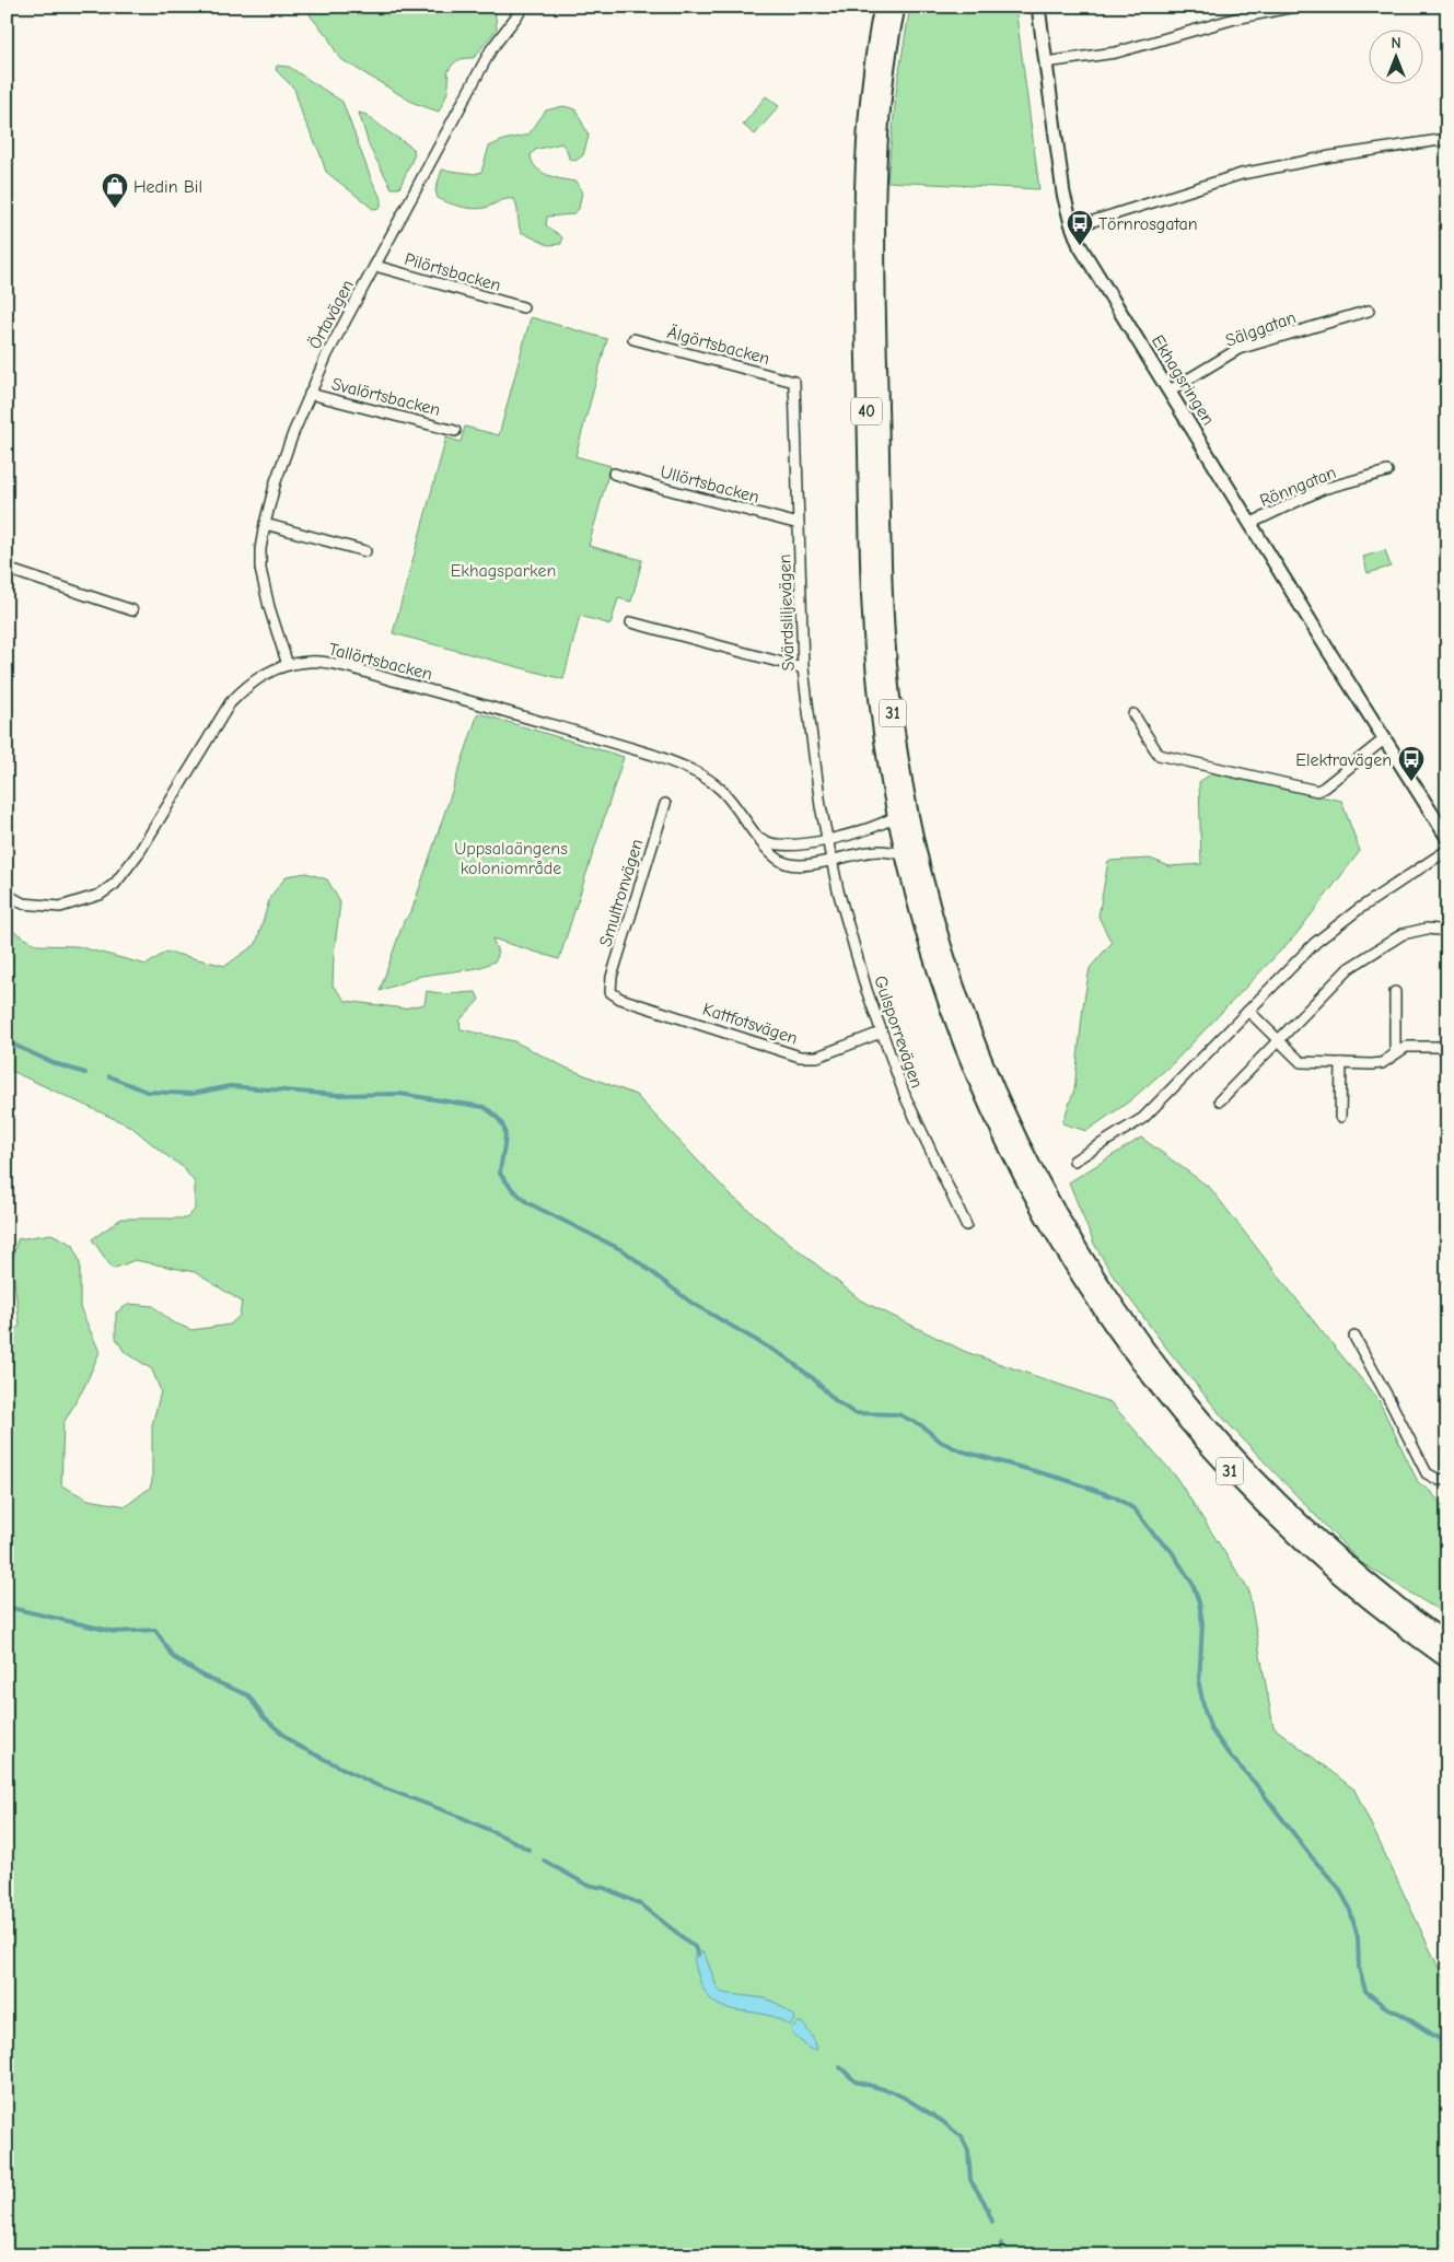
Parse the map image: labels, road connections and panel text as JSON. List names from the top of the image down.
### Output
{
  "streets": {
    "highway": ["40", "31"],
    "street": [
      "Pilörtsbacken",
      "Örtavägen",
      "Sälggatan",
      "Älgörtsbacken",
      "Ekhagsringen",
      "Svalörtsbacken",
      "Ullörtsbacken",
      "Rönngatan",
      "Svärdsliljevägen",
      "Tallörtsbacken",
      "Smultronvägen",
      "Kattfotsvägen",
      "Gulsporrevägen"
    ]
  },
  "crossings": [
    ["Pilörtsbacken", "Örtavägen"],
    ["Örtavägen", "Svalörtsbacken"],
    ["Örtavägen", "Tallörtsbacken"],
    ["Sälggatan", "Ekhagsringen"],
    ["Älgörtsbacken", "Svärdsliljevägen"],
    ["Ekhagsringen", "Rönngatan"],
    ["40", "31"],
    ["Ullörtsbacken", "Svärdsliljevägen"],
    ["Svärdsliljevägen", "Gulsporrevägen"],
    ["Tallörtsbacken", "31"],
    ["Tallörtsbacken", "Gulsporrevägen"],
    ["Smultronvägen", "Kattfotsvägen"],
    ["Kattfotsvägen", "Gulsporrevägen"]
  ],
  "parks": ["Ekhagsparken", "Uppsalaängens koloniområde"],
  "places": {
    "shop": ["Hedin Bil"],
    "bus stop": ["Törnrosgatan", "Elektravägen"]
  },
  "north": "top"
}
